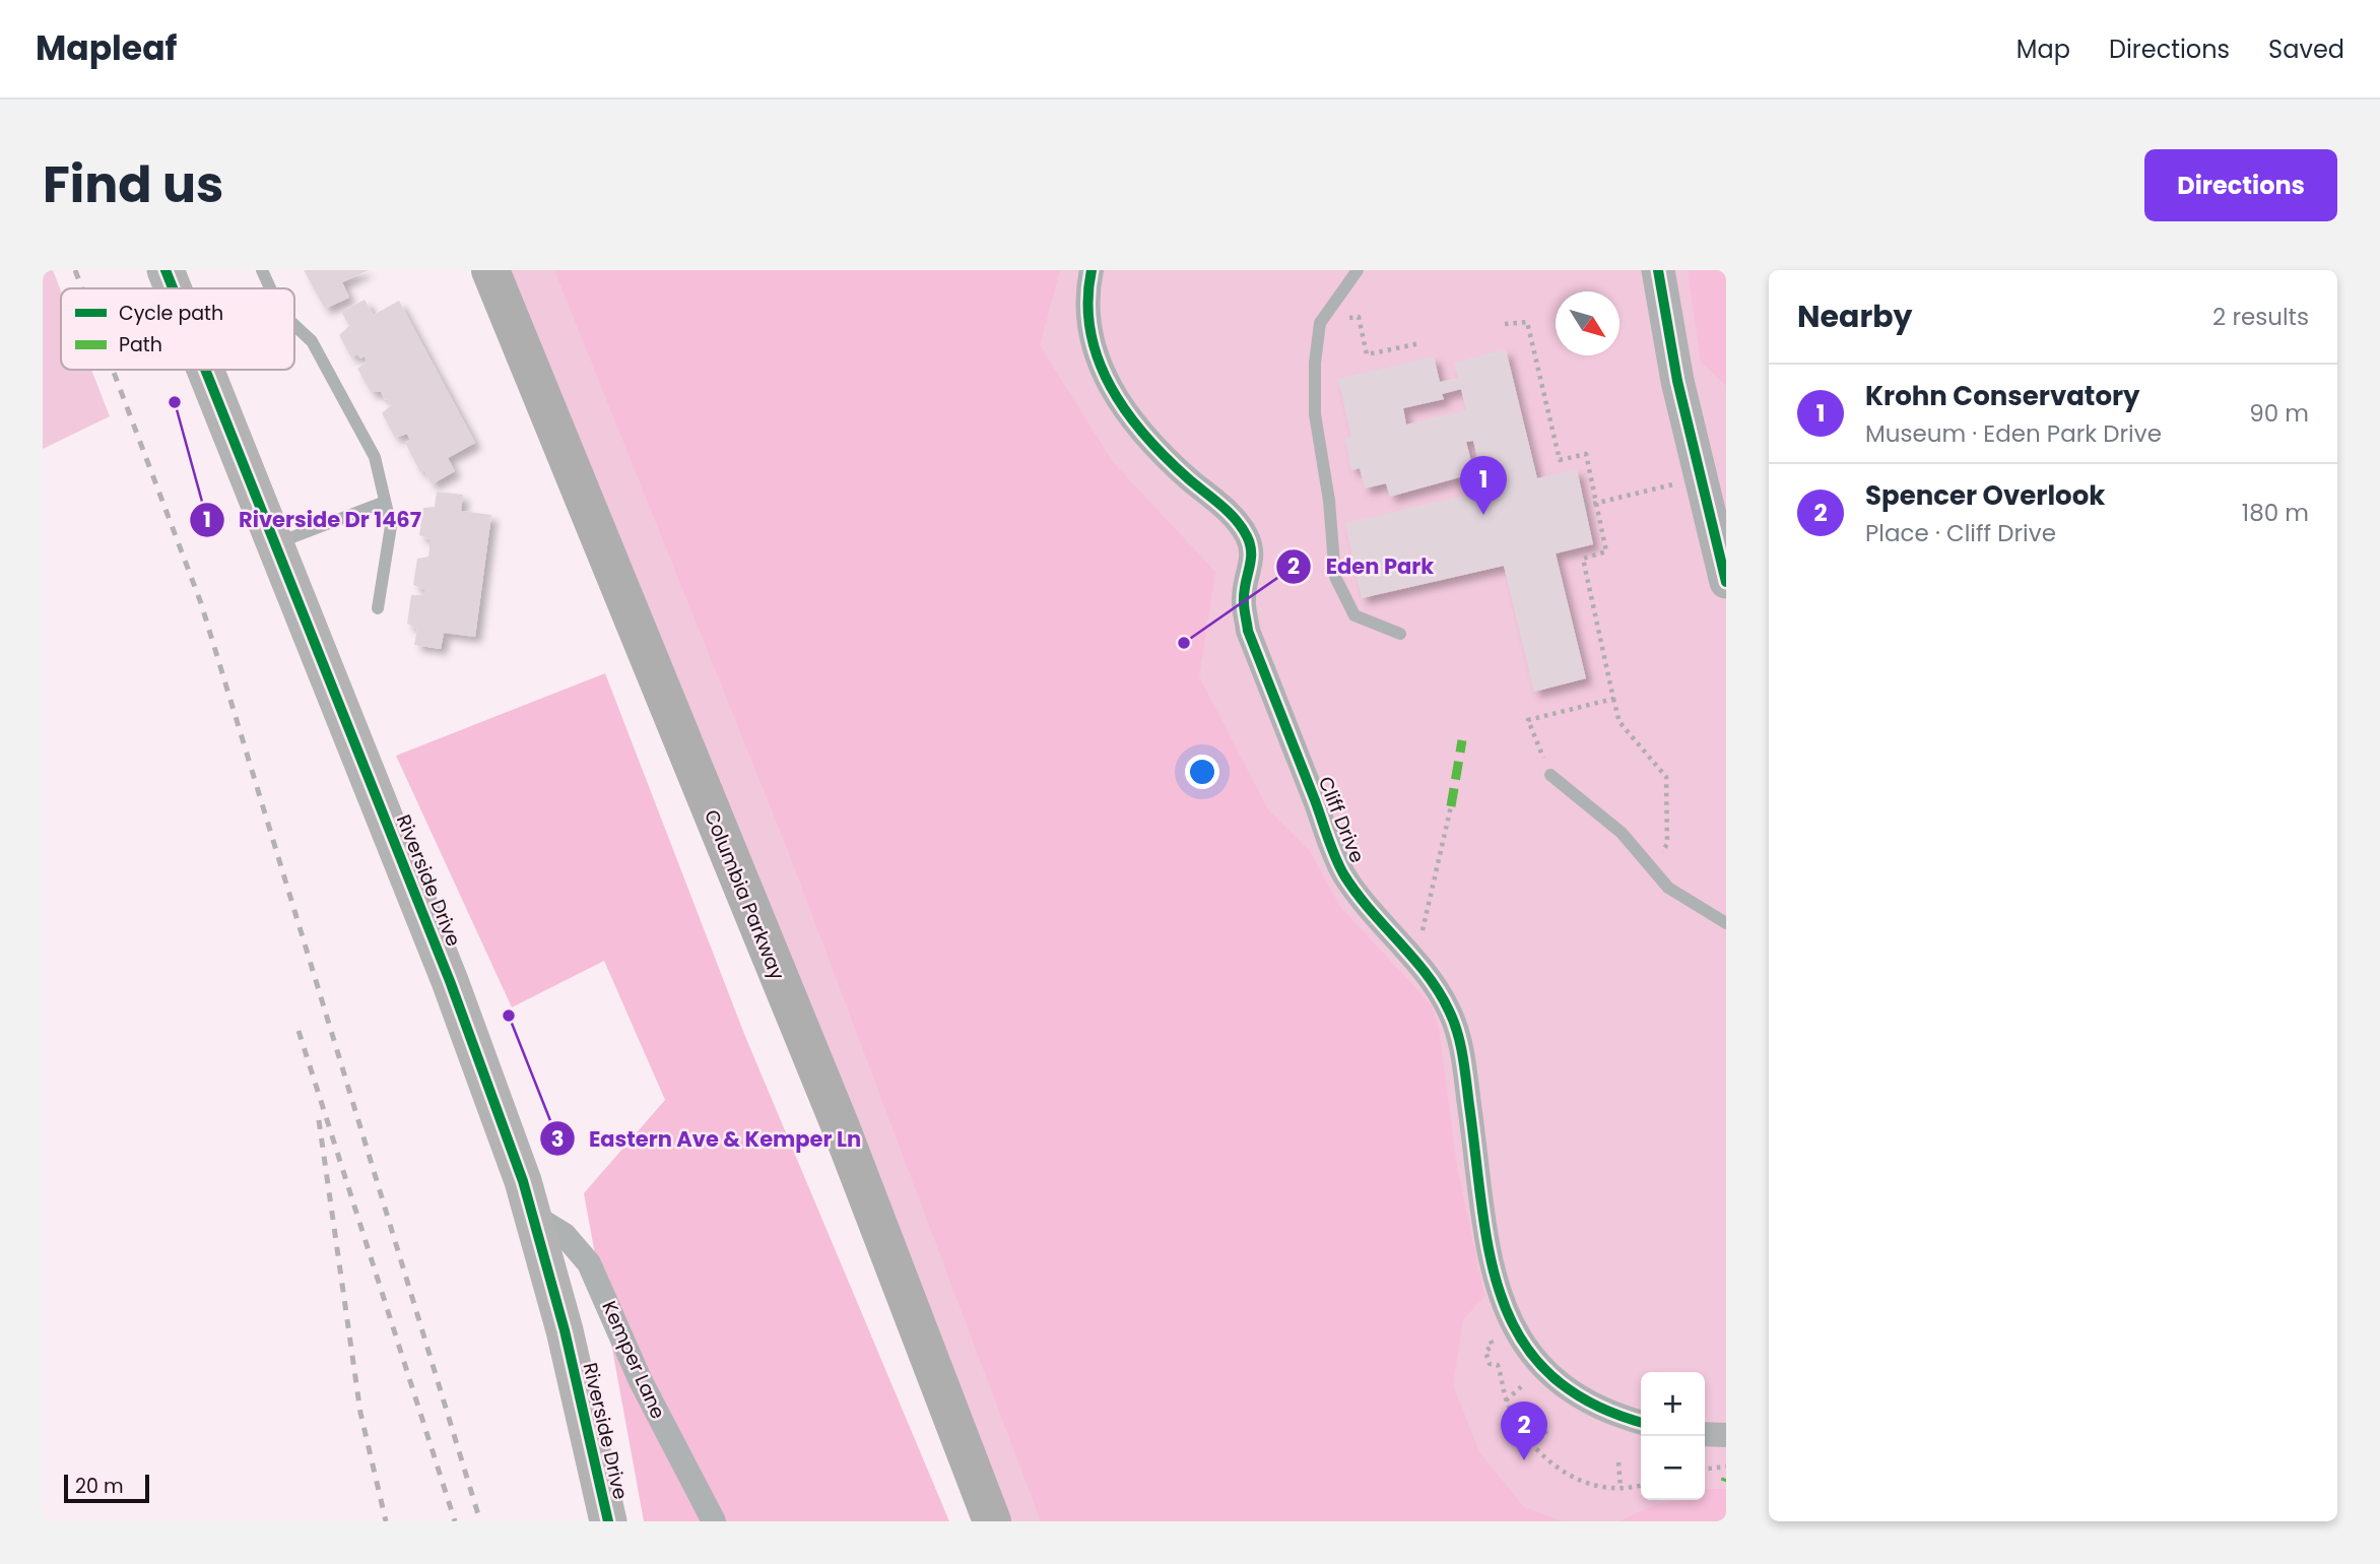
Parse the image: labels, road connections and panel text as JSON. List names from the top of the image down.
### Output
{
  "streets": {
    "highway": ["Columbia Parkway"],
    "main road": ["Riverside Drive"],
    "street": ["Cliff Drive", "Kemper Lane"]
  },
  "crossings": [
    ["Riverside Drive", "Kemper Lane"]
  ],
  "places": ["Riverside Dr 1467", "Eden Park", "Eastern Ave & Kemper Ln"],
  "legend": ["Cycle path", "Path"],
  "scale_bar": "20 m",
  "north": "bottom right",
  "page": {
    "header": "Mapleaf",
    "nav": ["Map", "Directions", "Saved"],
    "title": "Find us",
    "buttons": "Directions",
    "heading": ["Nearby", "2 results"],
    "list": [
      {
        "mark": "1",
        "name": "Krohn Conservatory",
        "note": "Museum · Eden Park Drive",
        "value": "90 m"
      },
      {
        "mark": "2",
        "name": "Spencer Overlook",
        "note": "Place · Cliff Drive",
        "value": "180 m"
      }
    ],
    "pins": ["1", "2"],
    "map_buttons": ["+", "−"],
    "scale": "20 m"
  }
}
